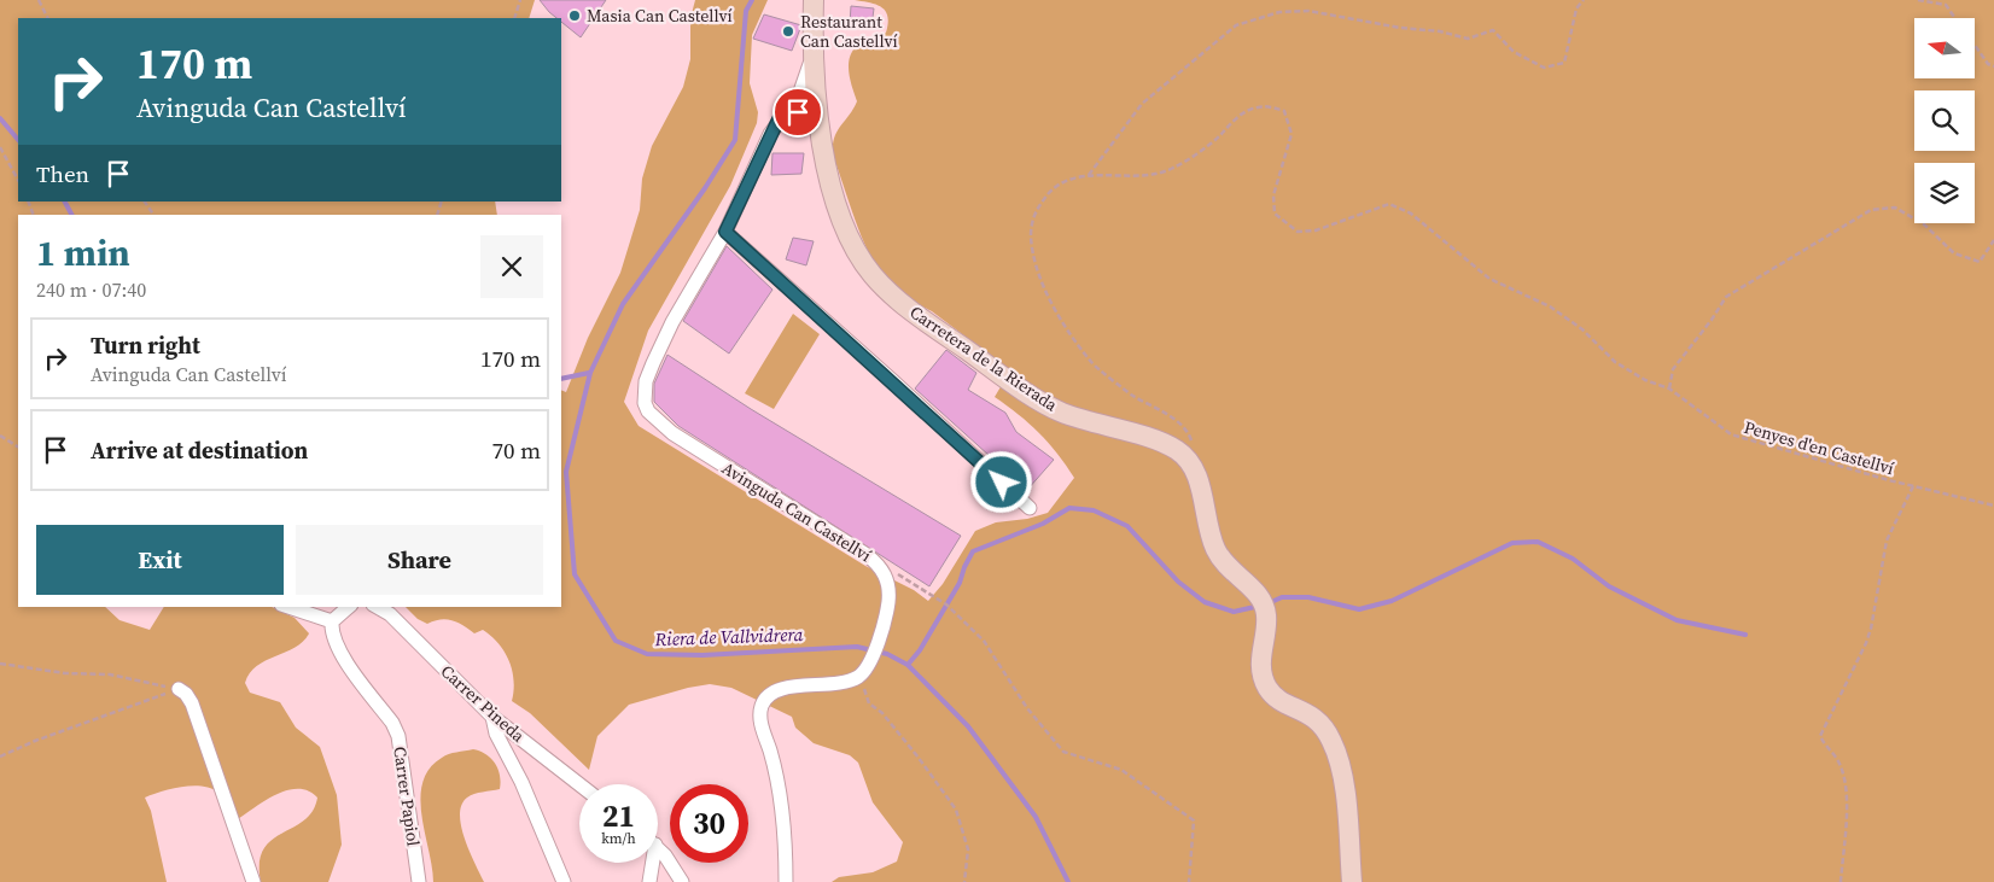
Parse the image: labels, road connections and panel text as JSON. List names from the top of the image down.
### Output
{
  "streets": {
    "street": [
      "Carretera de la Rierada",
      "Avinguda Can Castellví",
      "Carrer Pineda",
      "Carrer Papiol"
    ],
    "path": ["Penyes d'en Castellví"]
  },
  "crossings": [
    ["Carretera de la Rierada", "Penyes d'en Castellví"],
    ["Carretera de la Rierada", "Avinguda Can Castellví"]
  ],
  "water": ["Riera de Vallvidrera"],
  "places": ["Masia Can Castellví", "Restaurant Can Castellví"],
  "north": "left",
  "page": {
    "turn": ["170 m", "Avinguda Can Castellví"],
    "then": "Then",
    "heading": ["1 min", "240 m · 07:40"],
    "list": [
      {
        "name": "Turn right",
        "note": "Avinguda Can Castellví",
        "value": "170 m"
      },
      {
        "name": "Arrive at destination",
        "value": "70 m"
      }
    ],
    "buttons": ["Exit", "Share"],
    "speed": "21 km/h",
    "limit": "30"
  }
}
